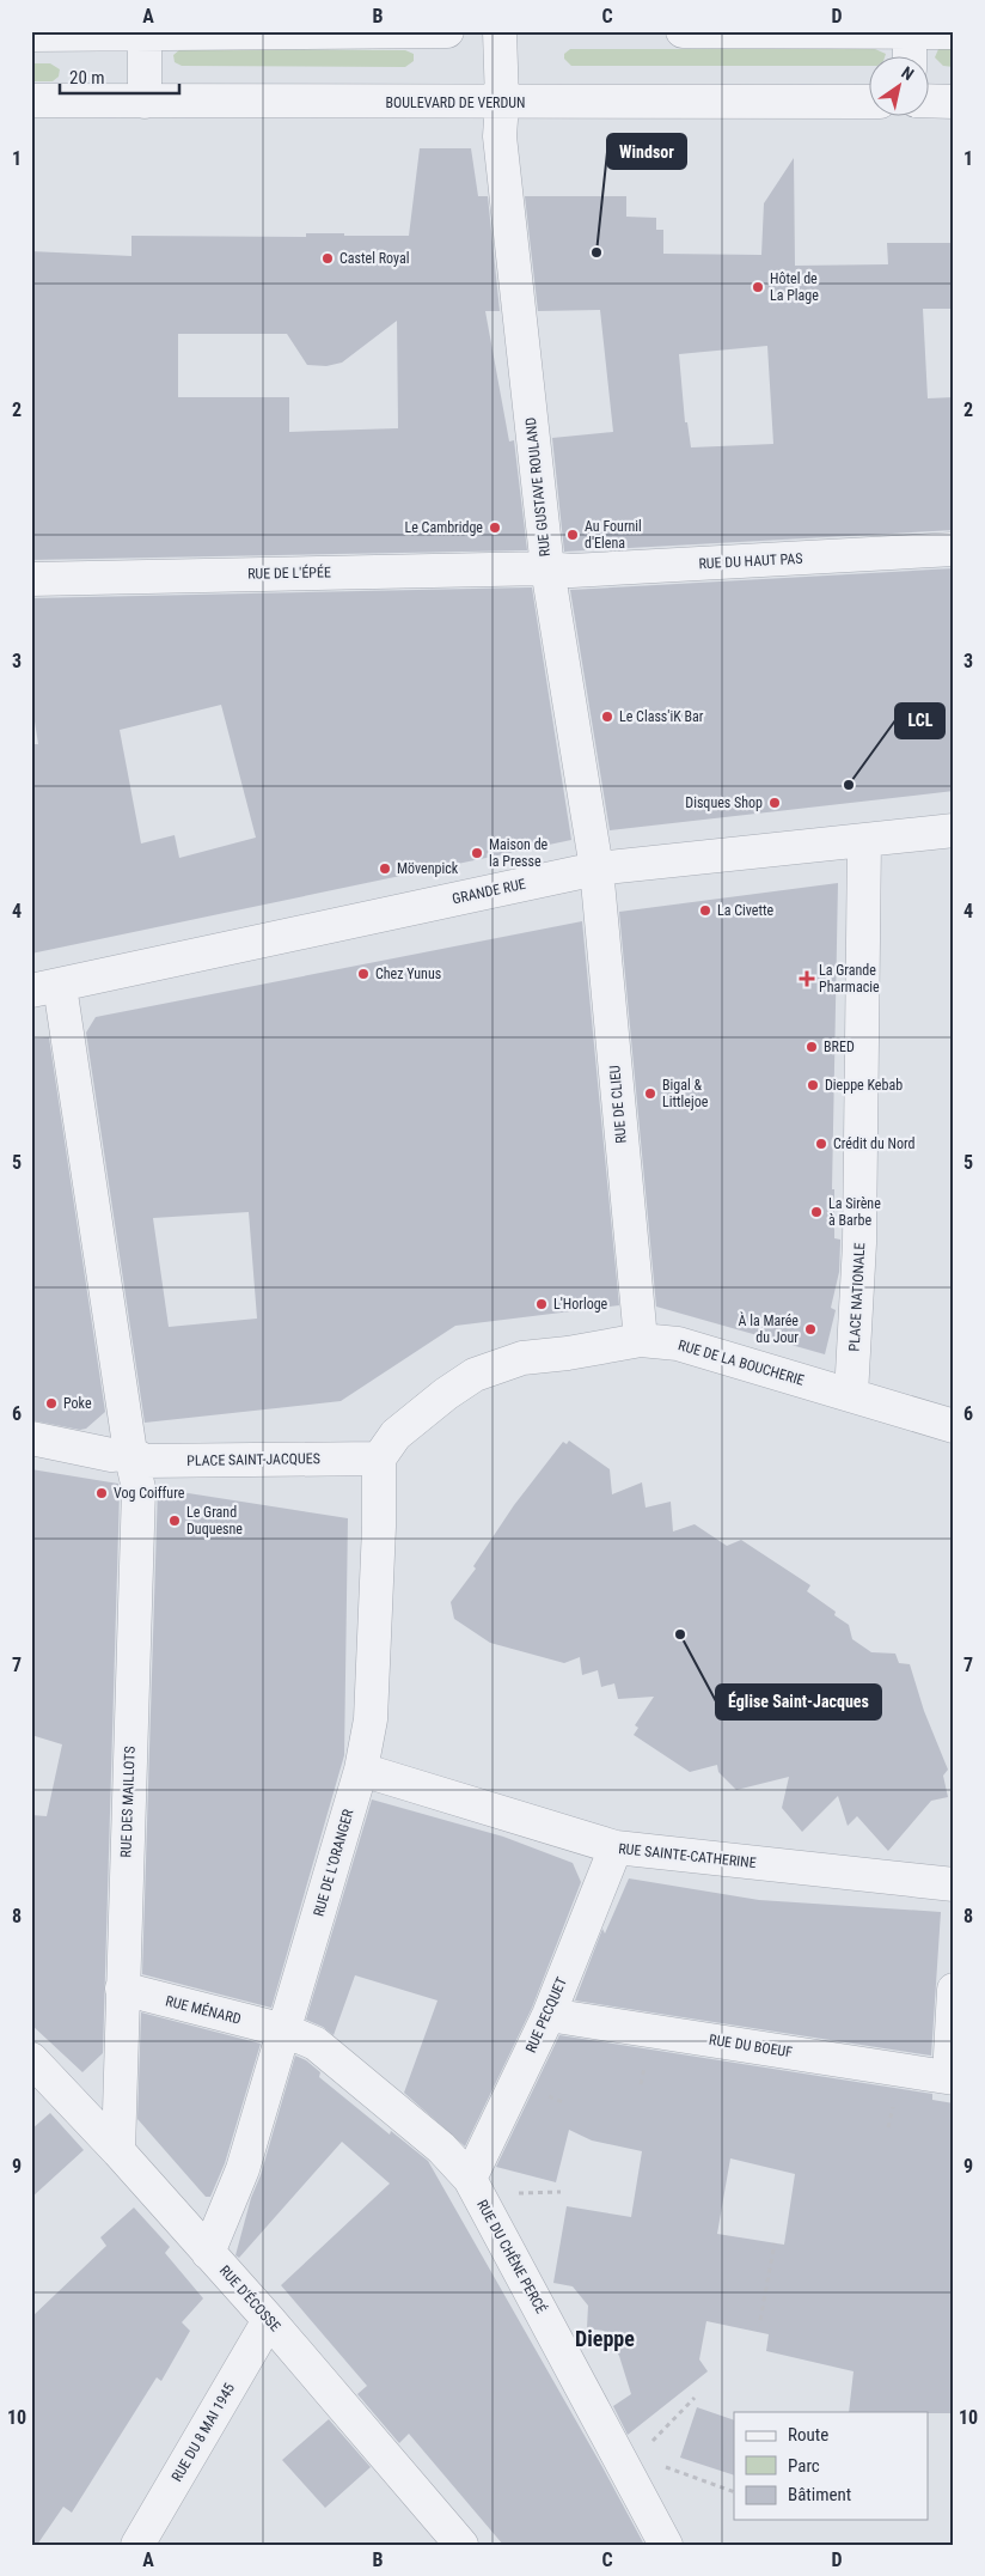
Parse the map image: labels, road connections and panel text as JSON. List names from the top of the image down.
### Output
{
  "streets": {
    "street": [
      "BOULEVARD DE VERDUN",
      "RUE GUSTAVE ROULAND",
      "RUE DU HAUT PAS",
      "RUE DE L'ÉPÉE",
      "GRANDE RUE",
      "RUE DE CLIEU",
      "PLACE NATIONALE",
      "RUE DE LA BOUCHERIE",
      "PLACE SAINT-JACQUES",
      "RUE DES MAILLOTS",
      "RUE SAINTE-CATHERINE",
      "RUE DE L'ORANGER",
      "RUE MÉNARD",
      "RUE PECQUET",
      "RUE DU BOEUF",
      "RUE DU CHÊNE PERCÉ",
      "RUE D'ÉCOSSE",
      "RUE DU 8 MAI 1945"
    ]
  },
  "crossings": [
    ["BOULEVARD DE VERDUN", "RUE GUSTAVE ROULAND"],
    ["RUE GUSTAVE ROULAND", "RUE DU HAUT PAS"],
    ["RUE GUSTAVE ROULAND", "RUE DE L'ÉPÉE"],
    ["RUE GUSTAVE ROULAND", "GRANDE RUE"],
    ["RUE GUSTAVE ROULAND", "RUE DE CLIEU"],
    ["RUE DU HAUT PAS", "RUE DE L'ÉPÉE"],
    ["GRANDE RUE", "RUE DE CLIEU"],
    ["GRANDE RUE", "PLACE NATIONALE"],
    ["GRANDE RUE", "RUE DES MAILLOTS"],
    ["RUE DE CLIEU", "RUE DE LA BOUCHERIE"],
    ["PLACE NATIONALE", "RUE DE LA BOUCHERIE"],
    ["RUE DE LA BOUCHERIE", "PLACE SAINT-JACQUES"],
    ["RUE DE LA BOUCHERIE", "RUE DE L'ORANGER"],
    ["PLACE SAINT-JACQUES", "RUE DES MAILLOTS"],
    ["PLACE SAINT-JACQUES", "RUE DE L'ORANGER"],
    ["RUE DES MAILLOTS", "RUE MÉNARD"],
    ["RUE DES MAILLOTS", "RUE D'ÉCOSSE"],
    ["RUE SAINTE-CATHERINE", "RUE DE L'ORANGER"],
    ["RUE SAINTE-CATHERINE", "RUE PECQUET"],
    ["RUE DE L'ORANGER", "RUE MÉNARD"],
    ["RUE DE L'ORANGER", "RUE DU CHÊNE PERCÉ"],
    ["RUE DE L'ORANGER", "RUE D'ÉCOSSE"],
    ["RUE MÉNARD", "RUE DU CHÊNE PERCÉ"],
    ["RUE PECQUET", "RUE DU BOEUF"],
    ["RUE PECQUET", "RUE DU CHÊNE PERCÉ"],
    ["RUE D'ÉCOSSE", "RUE DU 8 MAI 1945"]
  ],
  "districts": ["Dieppe"],
  "places": {
    "other": [
      "Windsor",
      "Castel Royal",
      "Hôtel de La Plage",
      "Le Cambridge",
      "Au Fournil d'Elena",
      "Le Class'iK Bar",
      "LCL",
      "Disques Shop",
      "Maison de la Presse",
      "Mövenpick",
      "La Civette",
      "Chez Yunus",
      "BRED",
      "Dieppe Kebab",
      "Bigal & Littlejoe",
      "Crédit du Nord",
      "La Sirène à Barbe",
      "L'Horloge",
      "À la Marée du Jour",
      "Poke",
      "Vog Coiffure",
      "Le Grand Duquesne",
      "Église Saint-Jacques"
    ],
    "health": ["La Grande Pharmacie"]
  },
  "legend": ["Route", "Parc", "Bâtiment"],
  "scale_bar": "20 m",
  "north": "top right",
  "grid": {
    "columns": [
      "A",
      "B",
      "C",
      "D"
    ],
    "rows": [
      "1",
      "2",
      "3",
      "4",
      "5",
      "6",
      "7",
      "8",
      "9",
      "10"
    ]
  }
}
